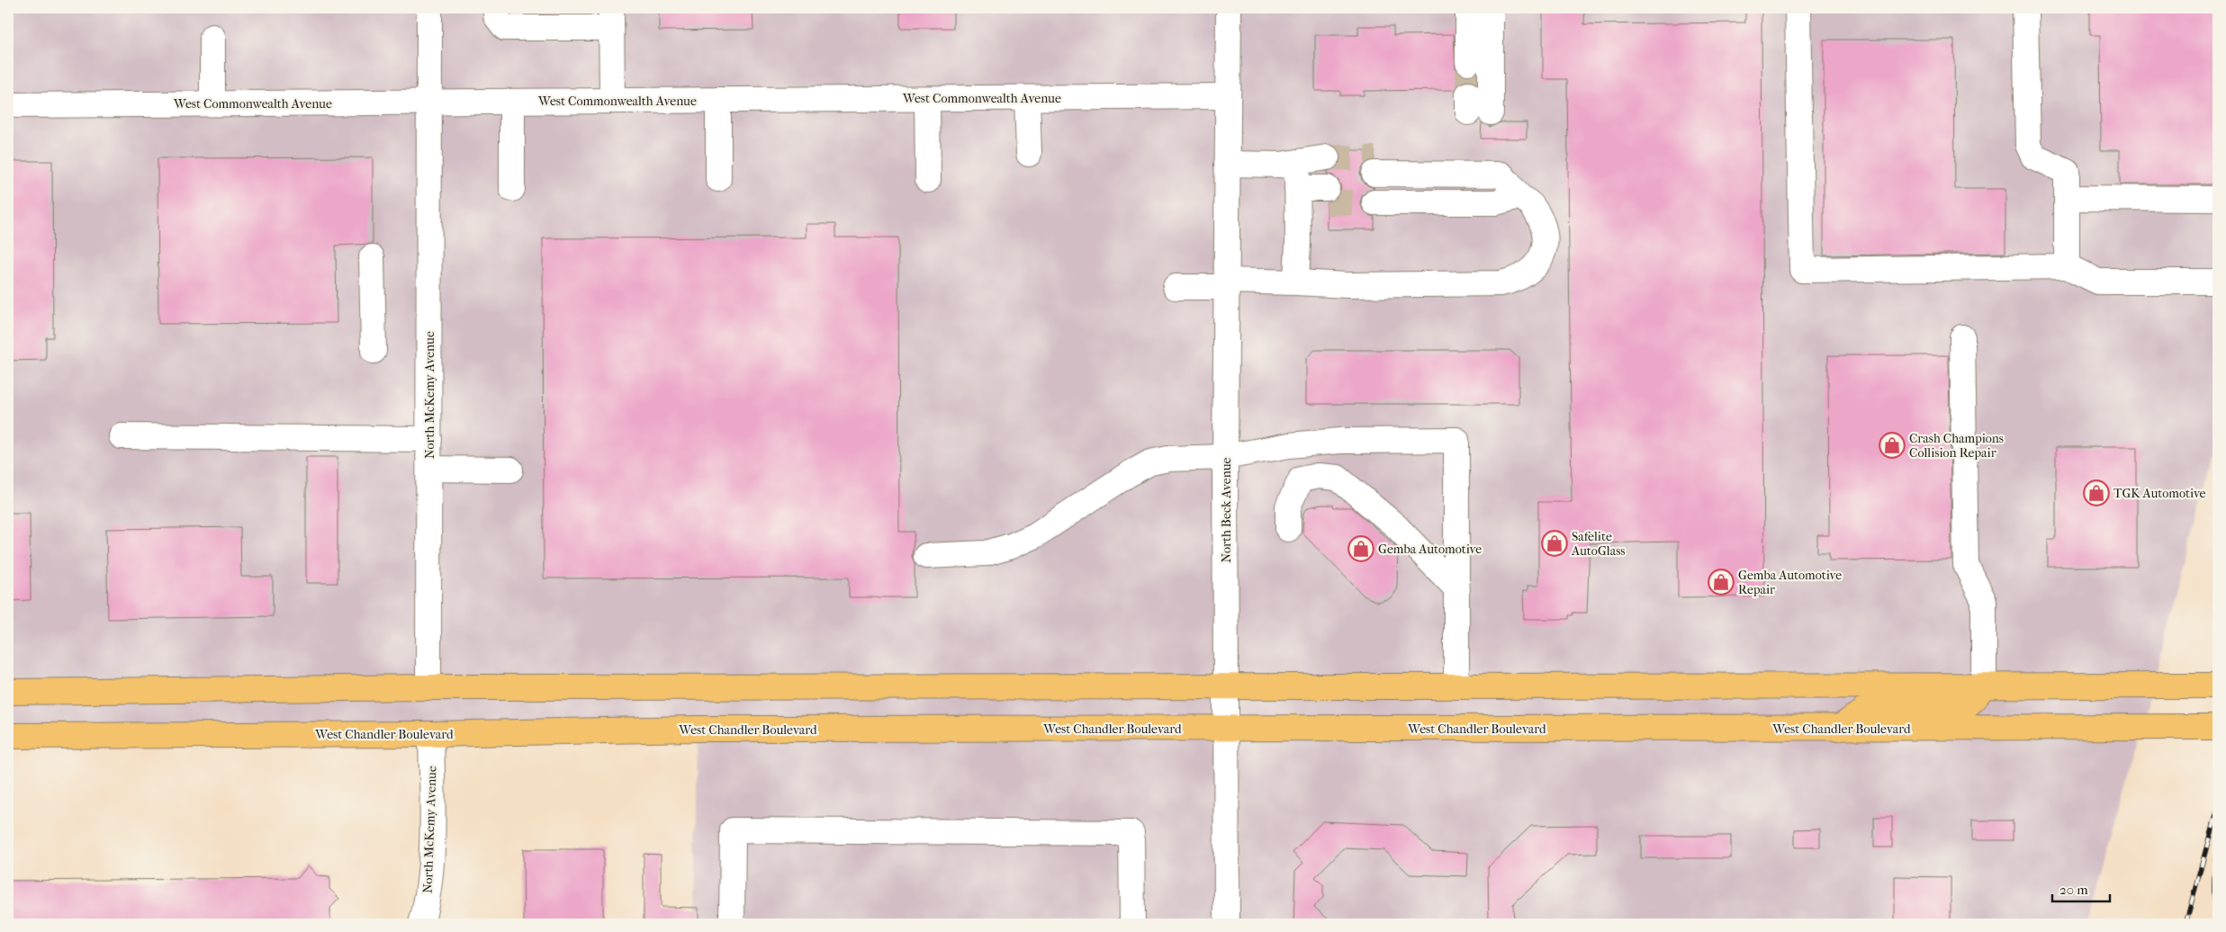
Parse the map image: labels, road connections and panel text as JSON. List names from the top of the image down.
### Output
{
  "streets": {
    "main road": ["West Chandler Boulevard"],
    "street": ["West Commonwealth Avenue", "North McKemy Avenue", "North Beck Avenue"]
  },
  "crossings": [
    ["West Commonwealth Avenue", "North McKemy Avenue"],
    ["West Commonwealth Avenue", "North Beck Avenue"],
    ["North McKemy Avenue", "West Chandler Boulevard"],
    ["North Beck Avenue", "West Chandler Boulevard"]
  ],
  "places": {
    "shop": [
      "Crash Champions Collision Repair",
      "TGK Automotive",
      "Safelite AutoGlass",
      "Gemba Automotive",
      "Gemba Automotive Repair"
    ]
  },
  "scale_bar": "20 m"
}
